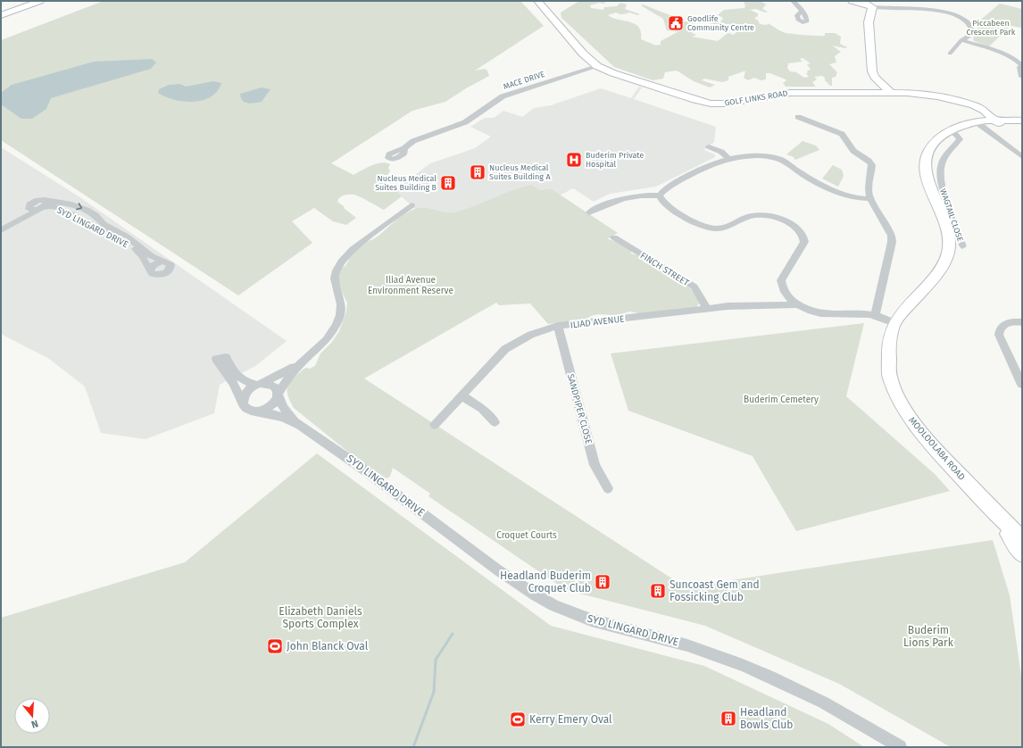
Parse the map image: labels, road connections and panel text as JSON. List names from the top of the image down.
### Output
{
  "streets": {
    "main road": ["GOLF LINKS ROAD", "MOOLOOLABA ROAD"],
    "street": [
      "MACE DRIVE",
      "WAGTAIL CLOSE",
      "SYD LINGARD DRIVE",
      "FINCH STREET",
      "ILIAD AVENUE",
      "SANDPIPER CLOSE"
    ]
  },
  "crossings": [
    ["MACE DRIVE", "GOLF LINKS ROAD"],
    ["GOLF LINKS ROAD", "MOOLOOLABA ROAD"],
    ["WAGTAIL CLOSE", "MOOLOOLABA ROAD"],
    ["FINCH STREET", "ILIAD AVENUE"],
    ["ILIAD AVENUE", "SANDPIPER CLOSE"]
  ],
  "parks": [
    "Piccabeen Crescent Park",
    "Iliad Avenue Environment Reserve",
    "Buderim Cemetery",
    "Croquet Courts",
    "Elizabeth Daniels Sports Complex",
    "Buderim Lions Park"
  ],
  "places": {
    "public building": ["Goodlife Community Centre"],
    "hospital": ["Buderim Private Hospital"],
    "building": [
      "Nucleus Medical Suites Building A",
      "Nucleus Medical Suites Building B",
      "Headland Buderim Croquet Club",
      "Suncoast Gem and Fossicking Club",
      "Headland Bowls Club"
    ],
    "sports": ["John Blanck Oval", "Kerry Emery Oval"]
  },
  "north": "bottom"
}
